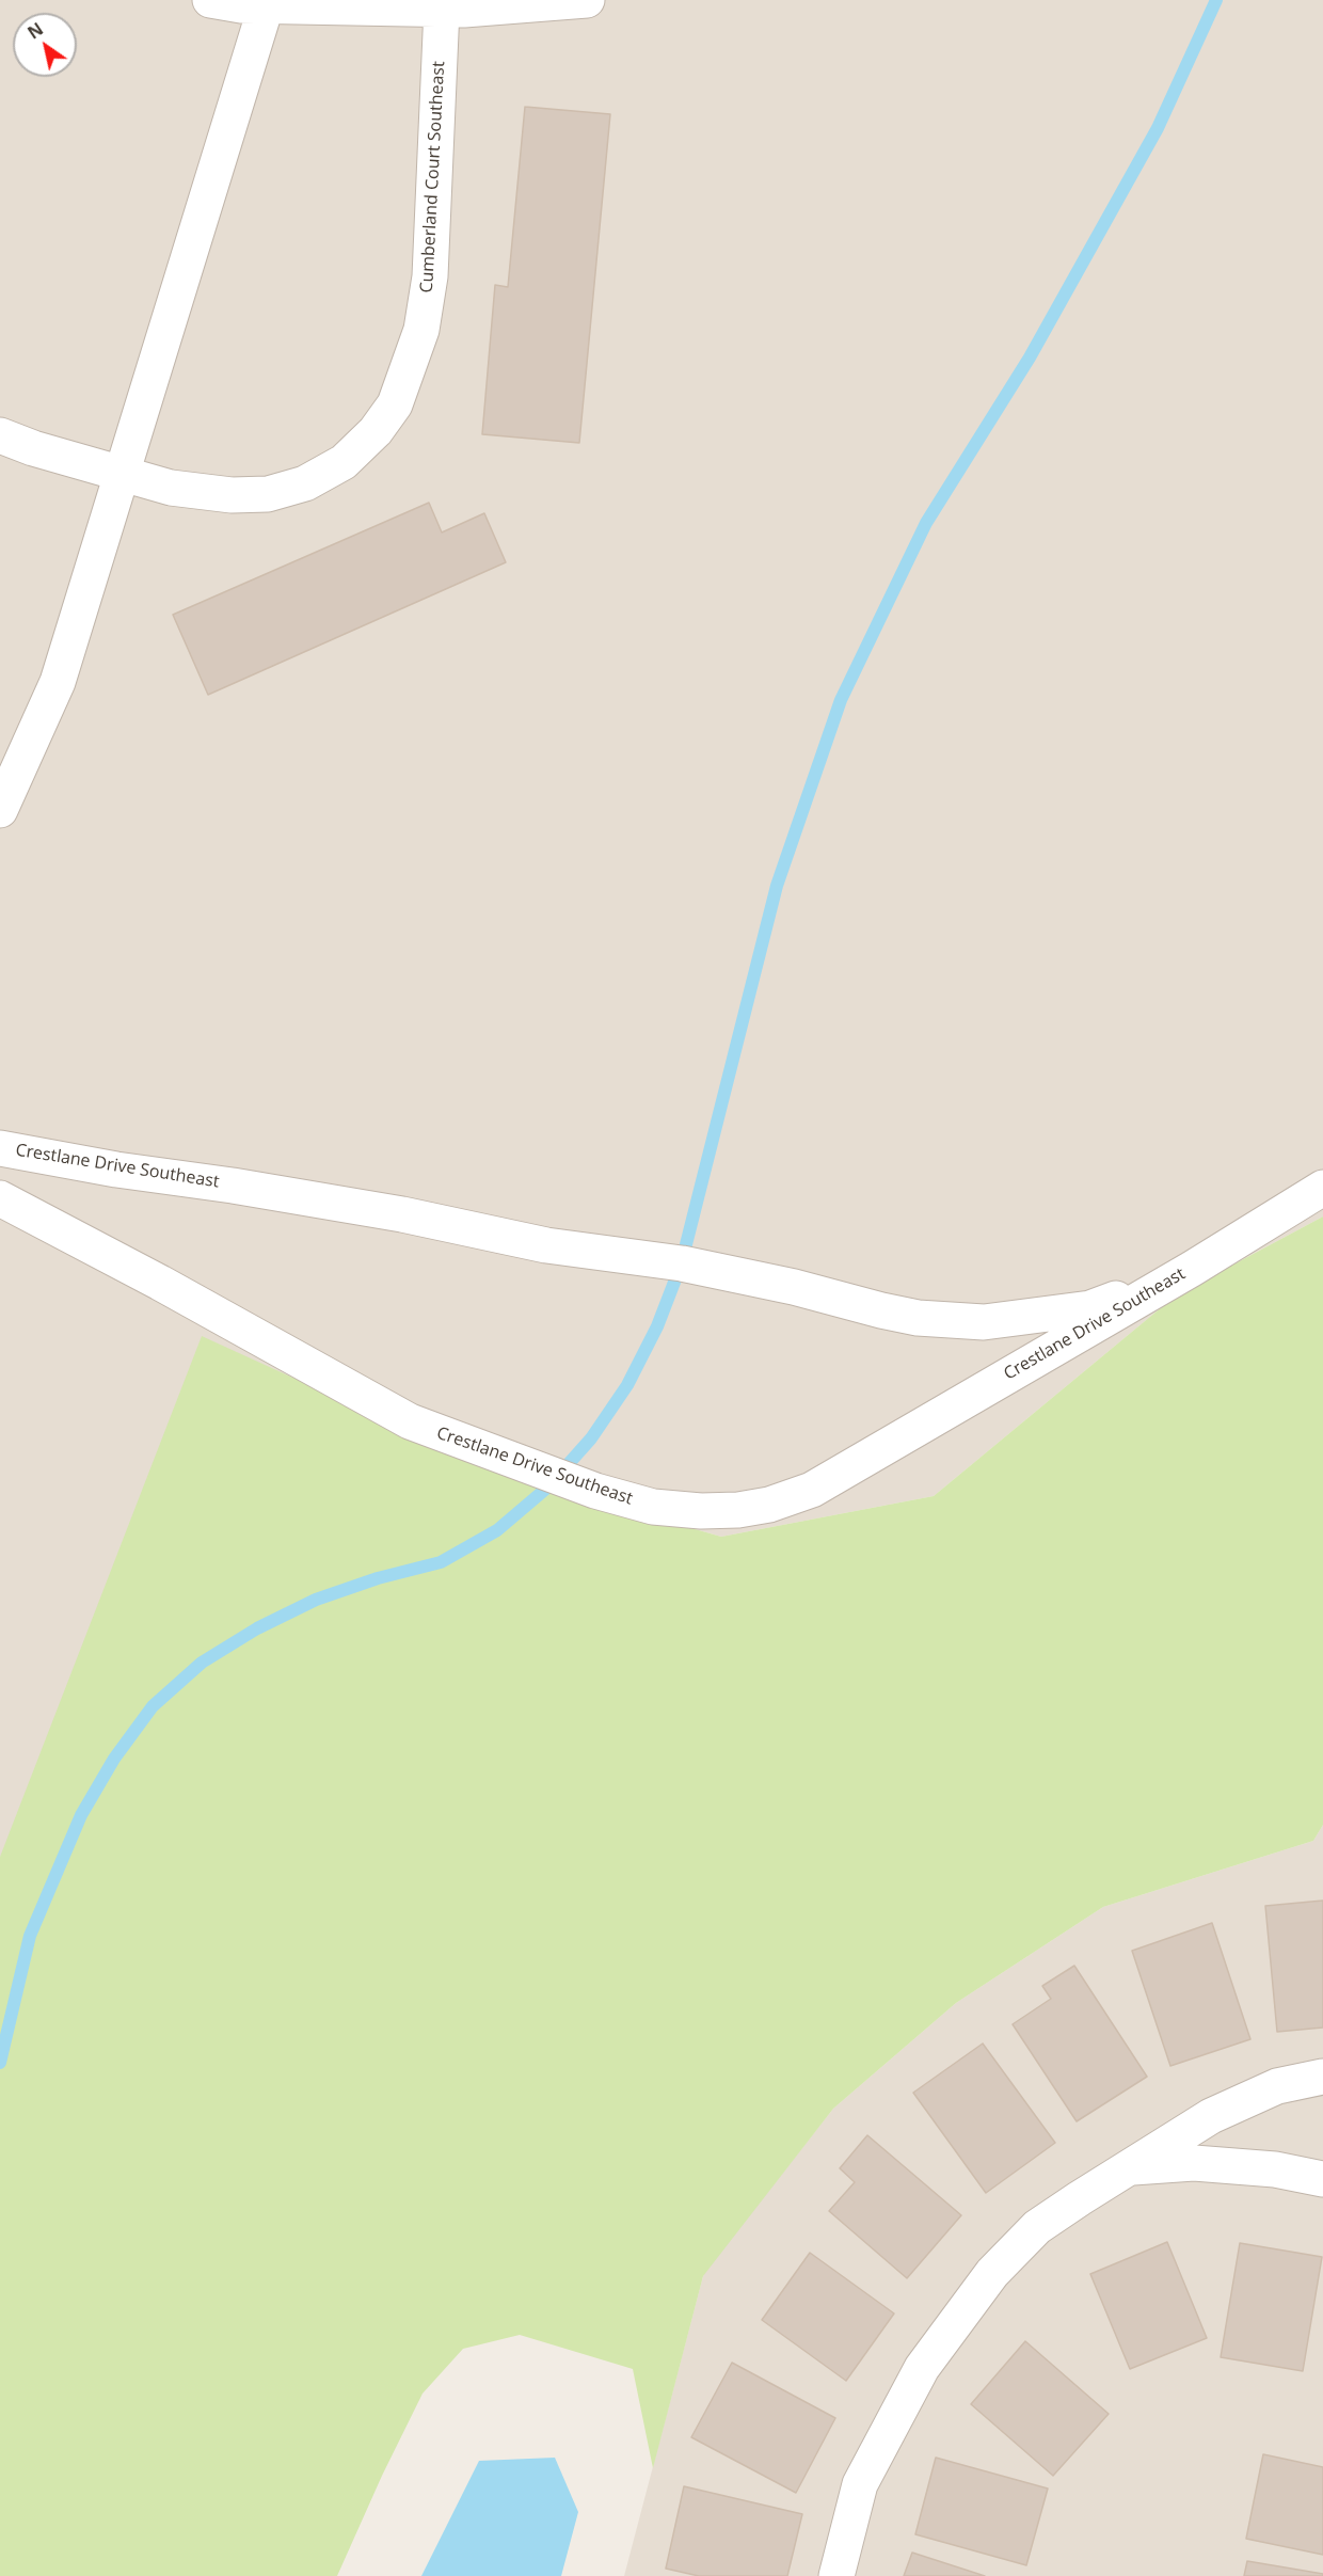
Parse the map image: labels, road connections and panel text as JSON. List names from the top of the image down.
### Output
{
  "streets": {
    "street": ["Cumberland Court Southeast", "Crestlane Drive Southeast"]
  },
  "north": "top left"
}
